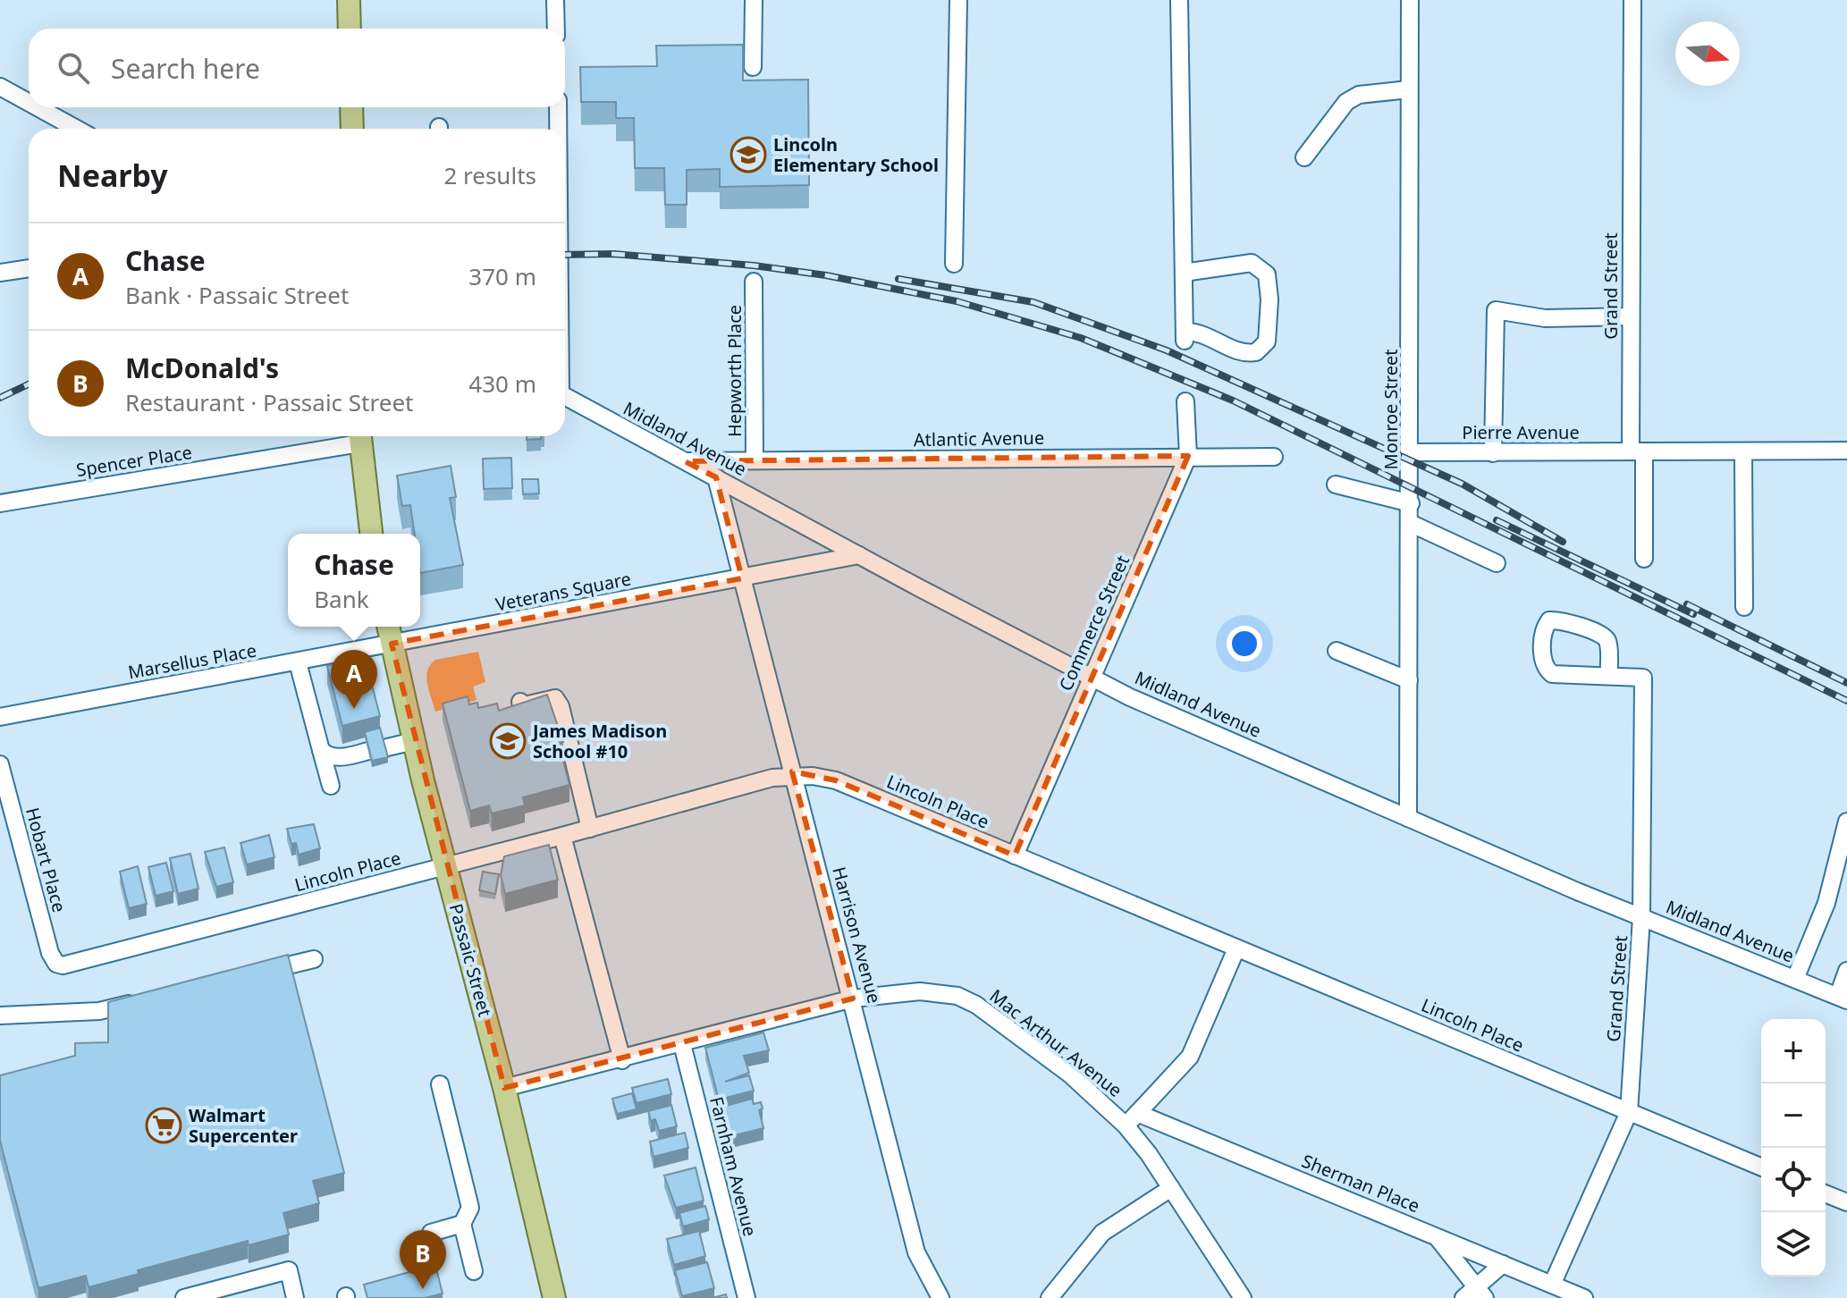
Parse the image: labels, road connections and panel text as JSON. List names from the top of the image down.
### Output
{
  "streets": {
    "main road": ["Passaic Street"],
    "street": [
      "Grand Street",
      "Hepworth Place",
      "Monroe Street",
      "Pierre Avenue",
      "Midland Avenue",
      "Atlantic Avenue",
      "Spencer Place",
      "Veterans Square",
      "Commerce Street",
      "Marsellus Place",
      "Lincoln Place",
      "Hobart Place",
      "Harrison Avenue",
      "Mac Arthur Avenue",
      "Farnham Avenue",
      "Sherman Place"
    ]
  },
  "crossings": [
    ["Grand Street", "Pierre Avenue"],
    ["Grand Street", "Midland Avenue"],
    ["Grand Street", "Lincoln Place"],
    ["Grand Street", "Sherman Place"],
    ["Hepworth Place", "Atlantic Avenue"],
    ["Monroe Street", "Pierre Avenue"],
    ["Monroe Street", "Midland Avenue"],
    ["Midland Avenue", "Atlantic Avenue"],
    ["Midland Avenue", "Veterans Square"],
    ["Midland Avenue", "Commerce Street"],
    ["Atlantic Avenue", "Commerce Street"],
    ["Veterans Square", "Marsellus Place"],
    ["Veterans Square", "Harrison Avenue"],
    ["Veterans Square", "Passaic Street"],
    ["Commerce Street", "Lincoln Place"],
    ["Marsellus Place", "Passaic Street"],
    ["Lincoln Place", "Hobart Place"],
    ["Lincoln Place", "Harrison Avenue"],
    ["Lincoln Place", "Passaic Street"],
    ["Harrison Avenue", "Mac Arthur Avenue"],
    ["Passaic Street", "Mac Arthur Avenue"],
    ["Mac Arthur Avenue", "Farnham Avenue"]
  ],
  "places": {
    "school or university": ["Lincoln Elementary School", "James Madison School #10"],
    "supermarket": ["Walmart Supercenter"]
  },
  "north": "right",
  "page": {
    "search": "Search here",
    "heading": ["Nearby", "2 results"],
    "list": [
      {
        "mark": "A",
        "name": "Chase",
        "note": "Bank · Passaic Street",
        "value": "370 m"
      },
      {
        "mark": "B",
        "name": "McDonald's",
        "note": "Restaurant · Passaic Street",
        "value": "430 m"
      }
    ],
    "popup": ["Chase", "Bank"],
    "pins": ["A", "B"],
    "map_buttons": ["+", "−"]
  }
}
